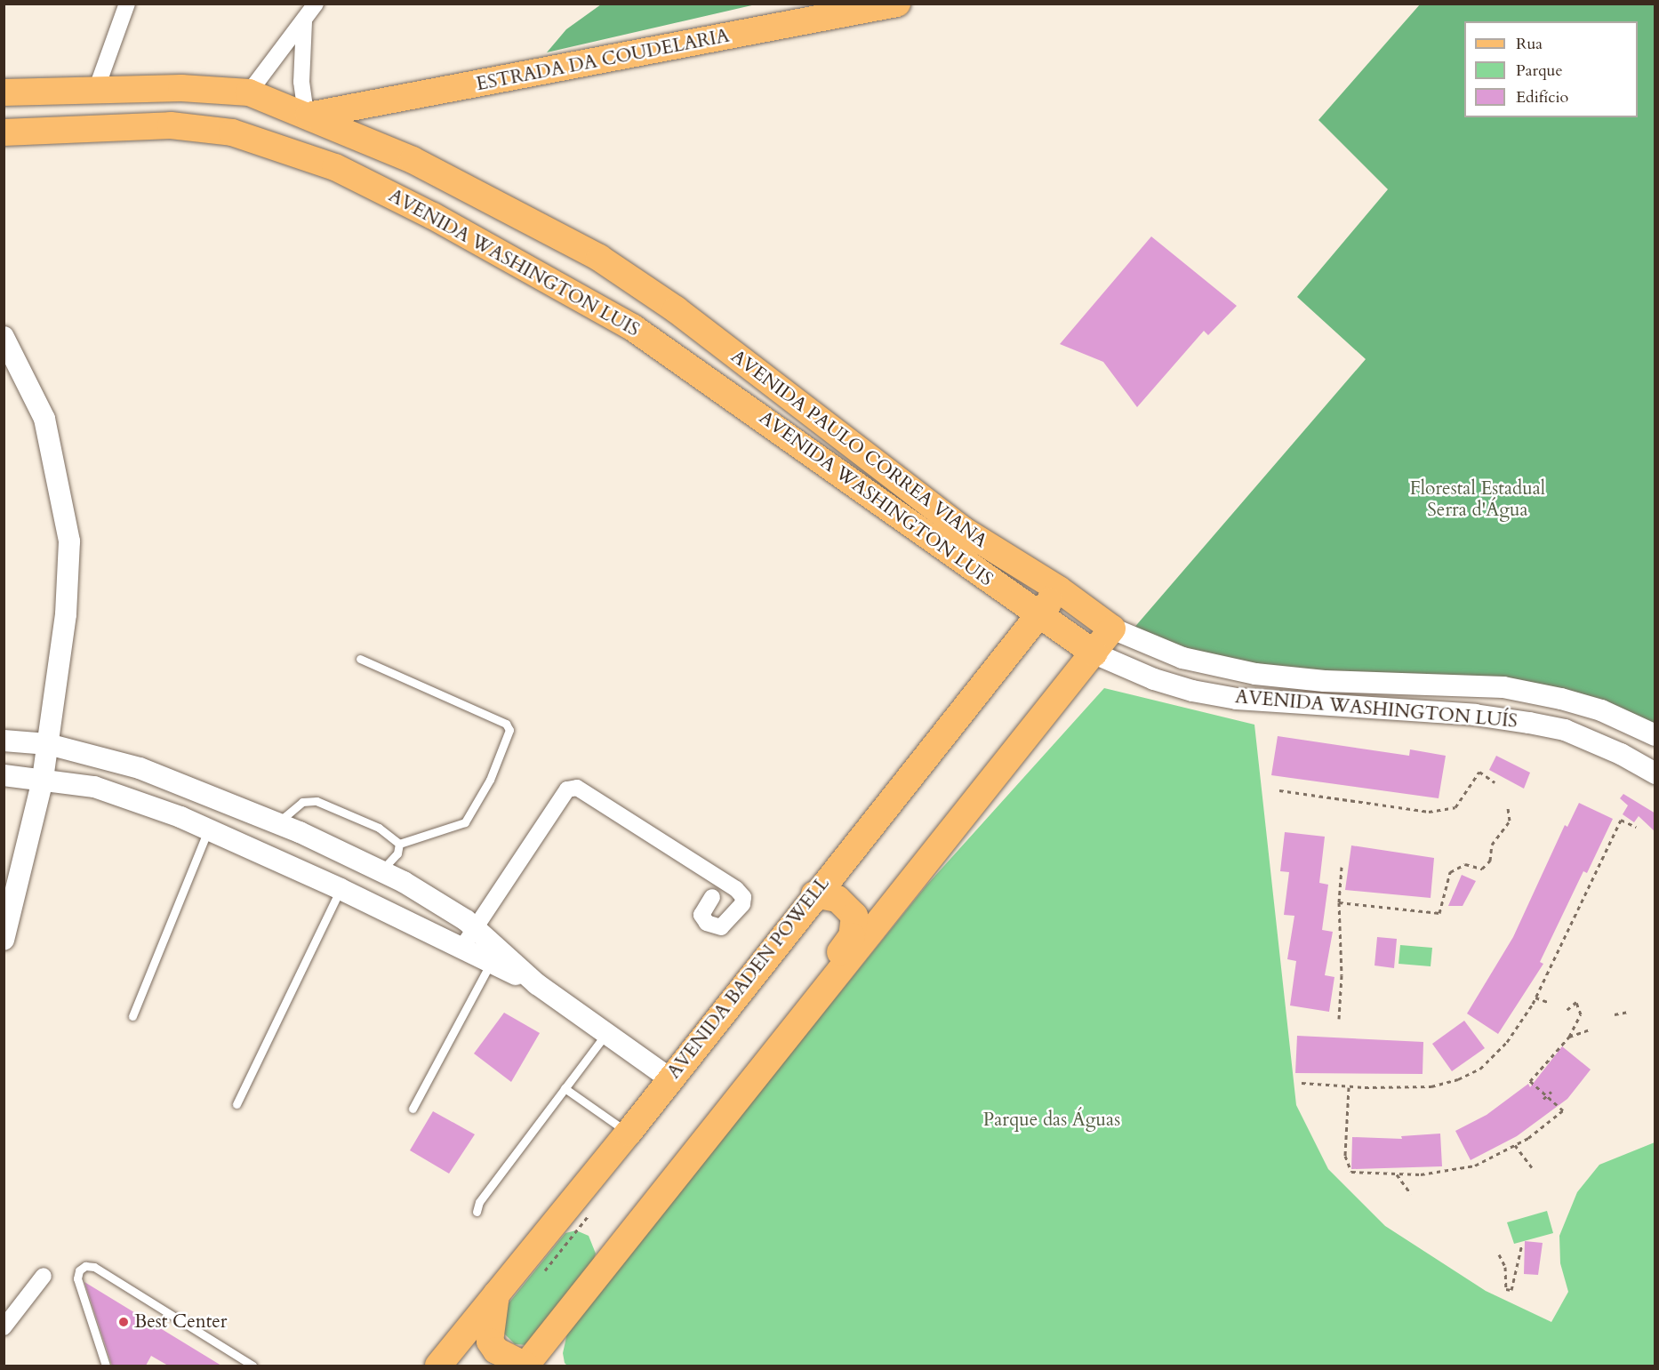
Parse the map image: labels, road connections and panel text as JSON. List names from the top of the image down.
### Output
{
  "streets": {
    "main road": [
      "ESTRADA DA COUDELARIA",
      "AVENIDA WASHINGTON LUIS",
      "AVENIDA PAULO CORREA VIANA",
      "AVENIDA BADEN POWELL"
    ],
    "street": ["AVENIDA WASHINGTON LUÍS"]
  },
  "crossings": [
    ["ESTRADA DA COUDELARIA", "AVENIDA PAULO CORREA VIANA"],
    ["AVENIDA WASHINGTON LUIS", "AVENIDA WASHINGTON LUÍS"],
    ["AVENIDA WASHINGTON LUIS", "AVENIDA BADEN POWELL"],
    ["AVENIDA PAULO CORREA VIANA", "AVENIDA BADEN POWELL"]
  ],
  "parks": ["Florestal Estadual Serra d'Água", "Parque das Águas"],
  "places": ["Best Center"],
  "legend": ["Rua", "Parque", "Edifício"]
}
